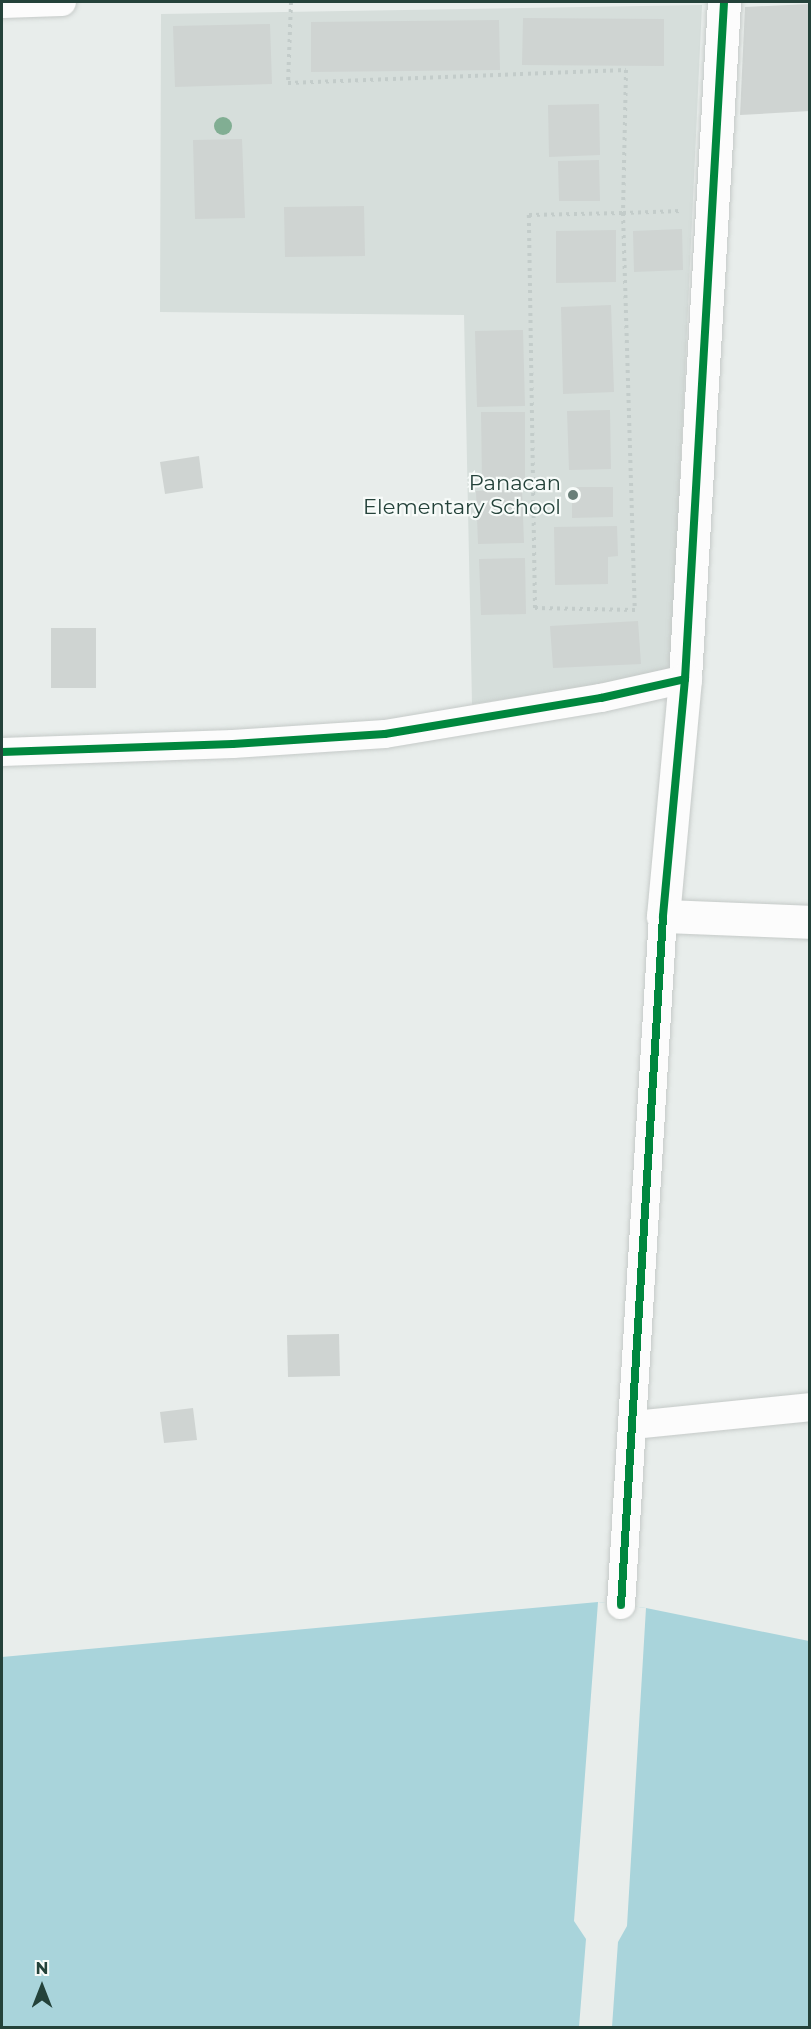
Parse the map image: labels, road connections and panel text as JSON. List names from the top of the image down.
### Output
{
  "places": ["Panacan Elementary School"],
  "north": "top"
}
